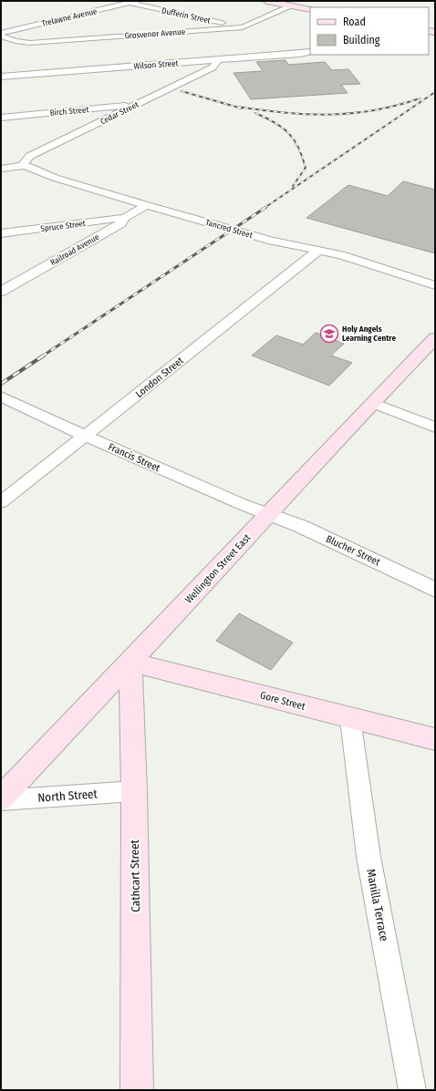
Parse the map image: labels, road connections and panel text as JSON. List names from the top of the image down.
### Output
{
  "streets": {
    "main road": [
      "Grosvenor Avenue",
      "Wellington Street East",
      "Gore Street",
      "Cathcart Street"
    ],
    "street": [
      "Dufferin Street",
      "Trelawne Avenue",
      "Wilson Street",
      "Birch Street",
      "Cedar Street",
      "Spruce Street",
      "Tancred Street",
      "Railroad Avenue",
      "London Street",
      "Francis Street",
      "Blucher Street",
      "North Street",
      "Manilla Terrace"
    ]
  },
  "crossings": [
    ["Dufferin Street", "Trelawne Avenue"],
    ["Dufferin Street", "Grosvenor Avenue"],
    ["Wilson Street", "Cedar Street"],
    ["Birch Street", "Cedar Street"],
    ["Cedar Street", "Tancred Street"],
    ["Spruce Street", "Railroad Avenue"],
    ["Tancred Street", "Railroad Avenue"],
    ["Tancred Street", "London Street"],
    ["London Street", "Francis Street"],
    ["Francis Street", "Blucher Street"],
    ["Francis Street", "Wellington Street East"],
    ["Blucher Street", "Wellington Street East"],
    ["Wellington Street East", "Gore Street"],
    ["Wellington Street East", "North Street"],
    ["Wellington Street East", "Cathcart Street"],
    ["Gore Street", "Cathcart Street"],
    ["Gore Street", "Manilla Terrace"],
    ["North Street", "Cathcart Street"]
  ],
  "places": {
    "school or university": ["Holy Angels Learning Centre"]
  },
  "legend": ["Road", "Building"]
}
